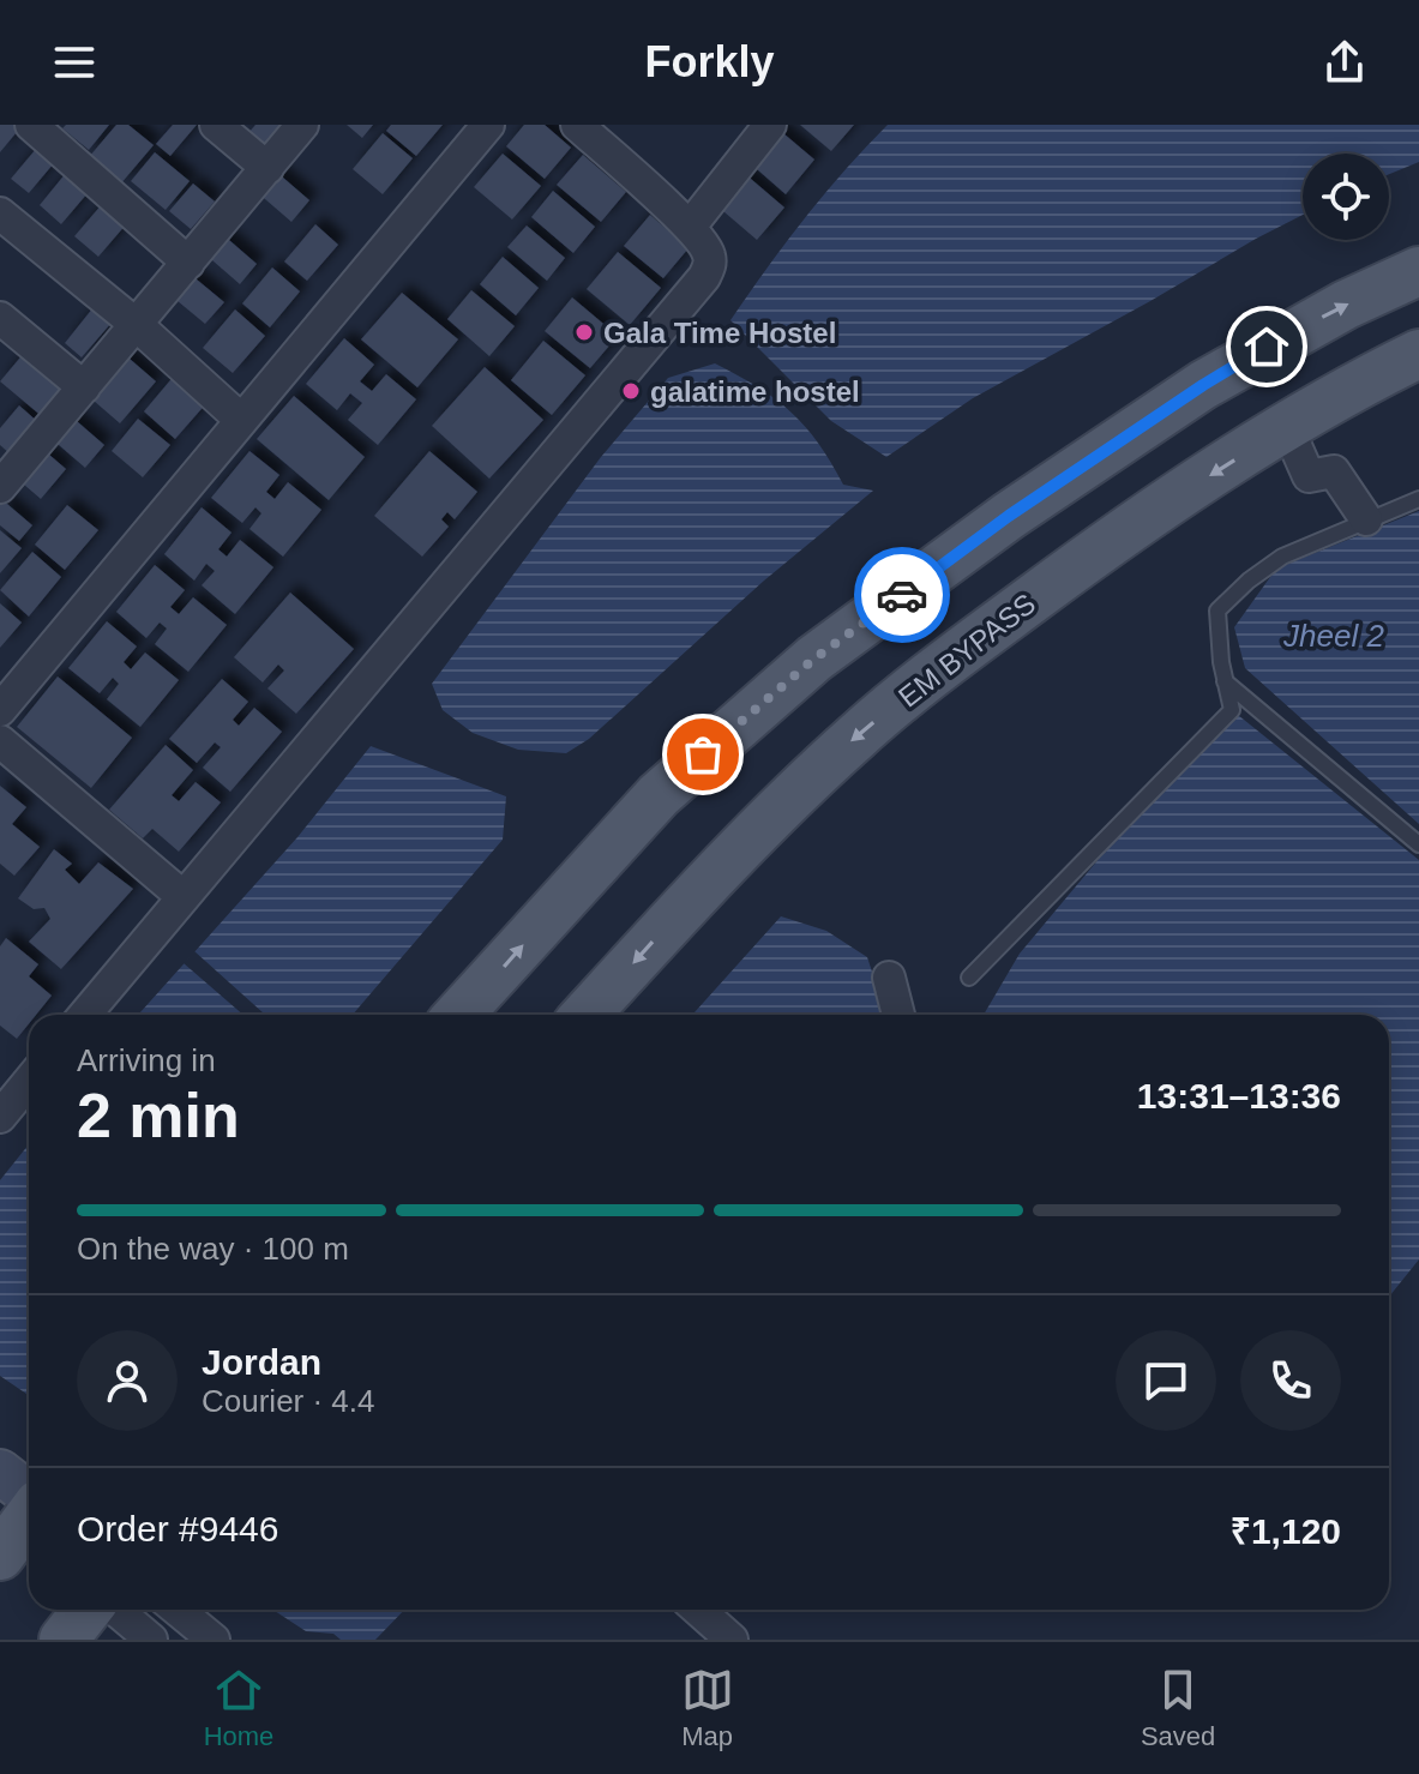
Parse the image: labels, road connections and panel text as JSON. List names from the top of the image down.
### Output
{
  "streets": {
    "main road": ["EM BYPASS"]
  },
  "water": ["Jheel 2"],
  "places": ["Gala Time Hostel", "galatime hostel"],
  "page": {
    "header": "Forkly",
    "heading": ["2 min", "Arriving in", "13:31–13:36"],
    "panel": [
      "Jordan",
      "Courier · 4.4",
      "Order #9446",
      "₹1,120"
    ],
    "bar": "On the way · 100 m",
    "tabs": ["Home", "Map", "Saved"]
  }
}
